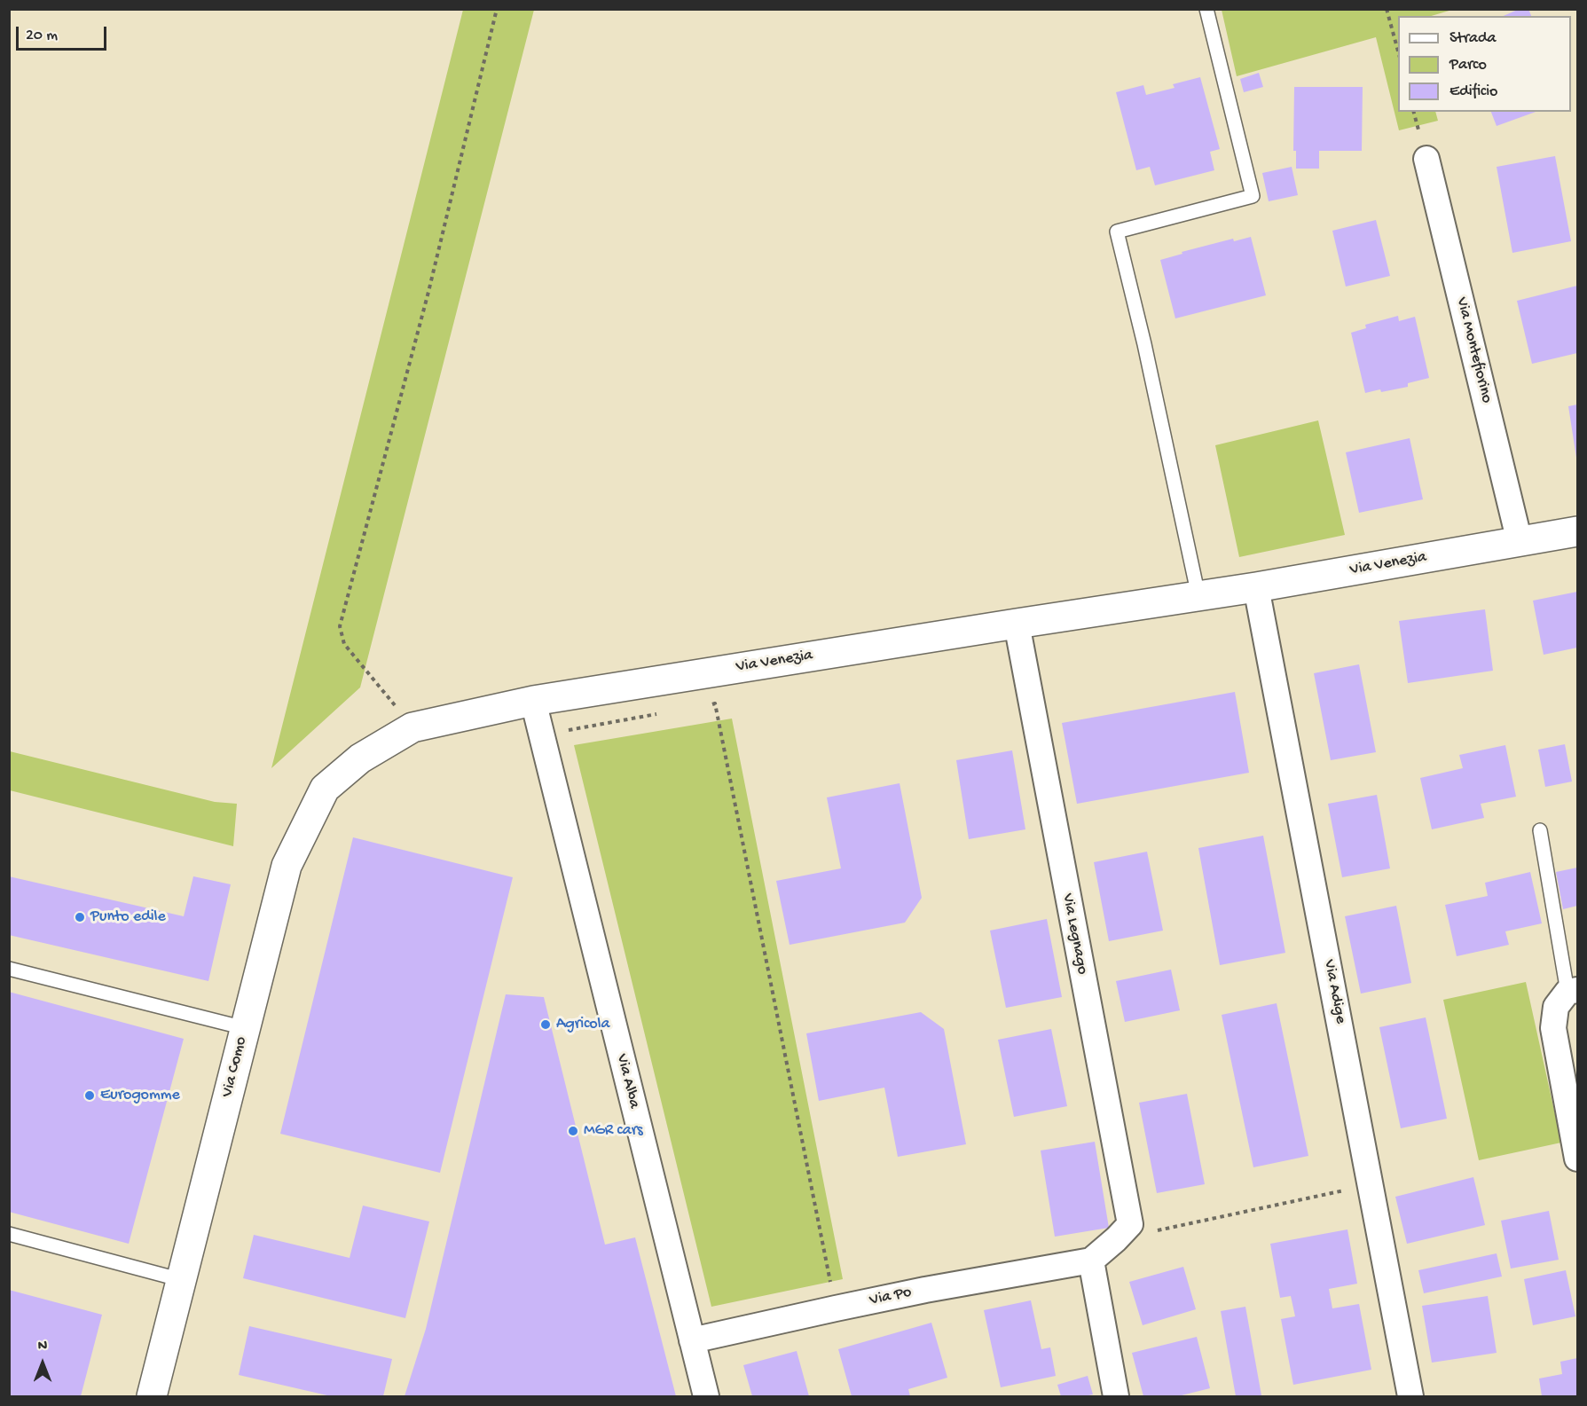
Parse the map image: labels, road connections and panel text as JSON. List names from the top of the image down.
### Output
{
  "streets": {
    "street": [
      "Via Montefiorino",
      "Via Venezia",
      "Via Legnago",
      "Via Adige",
      "Via Como",
      "Via Alba",
      "Via Po"
    ]
  },
  "crossings": [
    ["Via Montefiorino", "Via Venezia"],
    ["Via Venezia", "Via Legnago"],
    ["Via Venezia", "Via Adige"],
    ["Via Venezia", "Via Como"],
    ["Via Venezia", "Via Alba"],
    ["Via Legnago", "Via Po"],
    ["Via Alba", "Via Po"]
  ],
  "places": [
    "Punto edile",
    "Agricola",
    "Eurogomme",
    "MGR cars"
  ],
  "legend": ["Strada", "Parco", "Edificio"],
  "scale_bar": "20 m",
  "north": "top"
}
